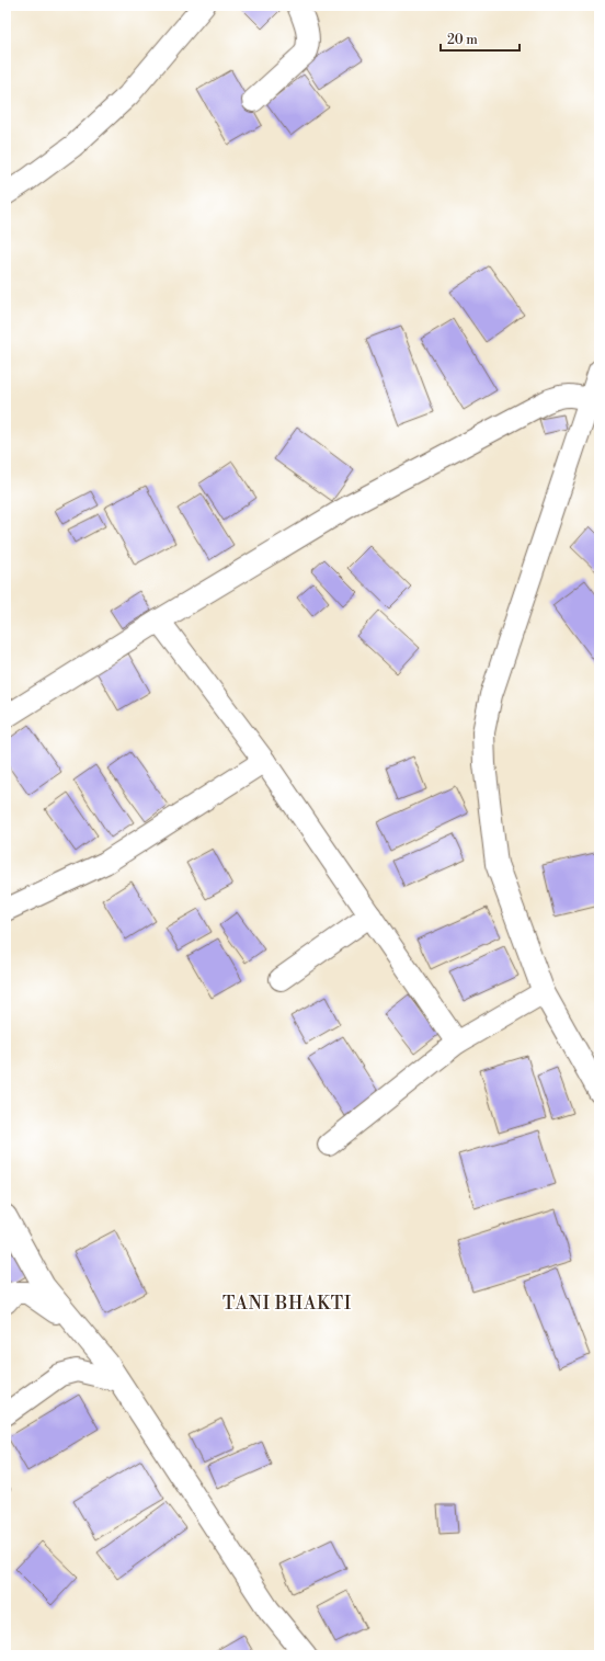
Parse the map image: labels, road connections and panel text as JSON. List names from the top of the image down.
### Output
{
  "districts": ["TANI BHAKTI"],
  "scale_bar": "20 m"
}
